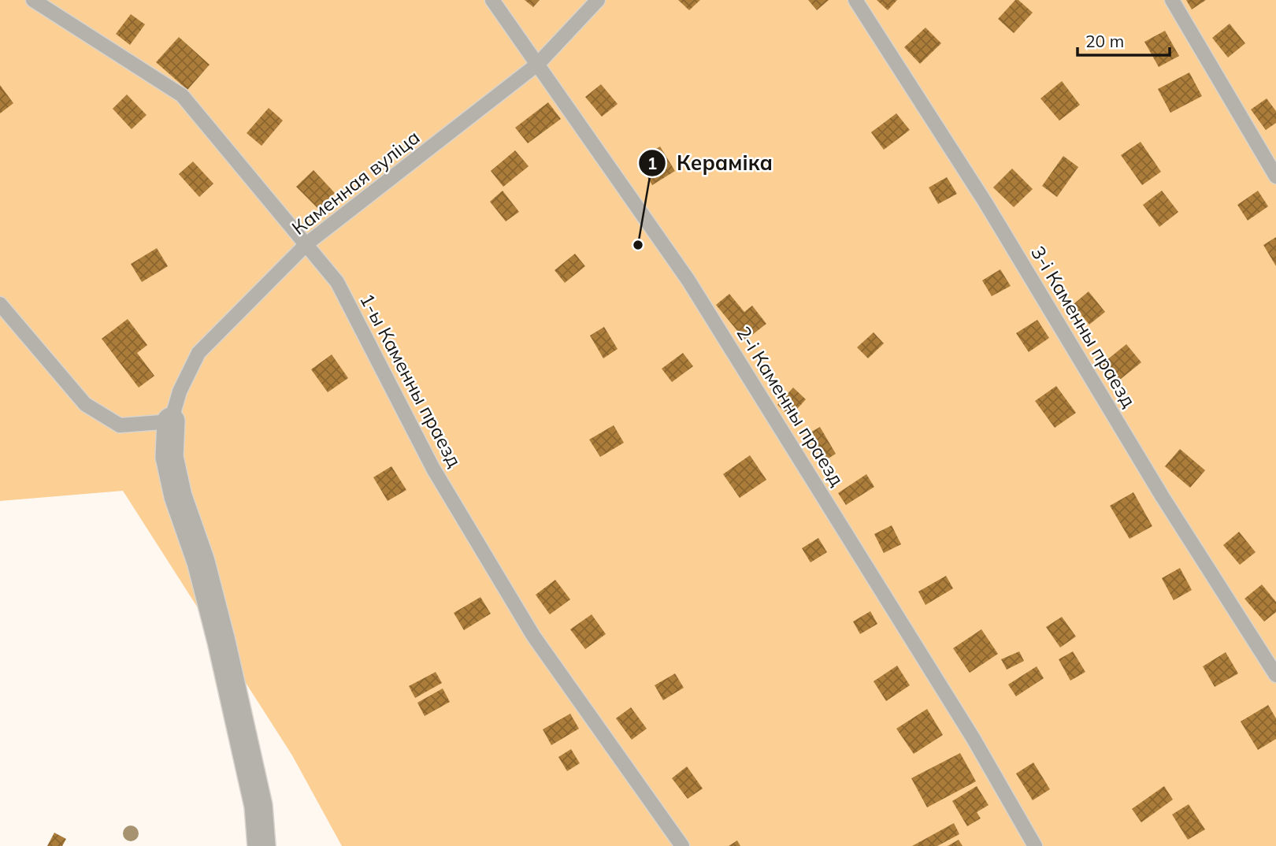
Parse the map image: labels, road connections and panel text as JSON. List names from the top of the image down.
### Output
{
  "streets": {
    "lane": [
      "Каменная вуліца",
      "3-і Каменны праезд",
      "1-ы Каменны праезд",
      "2-і Каменны праезд"
    ]
  },
  "crossings": [
    ["Каменная вуліца", "1-ы Каменны праезд"],
    ["Каменная вуліца", "2-і Каменны праезд"]
  ],
  "places": ["Кераміка"],
  "scale_bar": "20 m"
}
